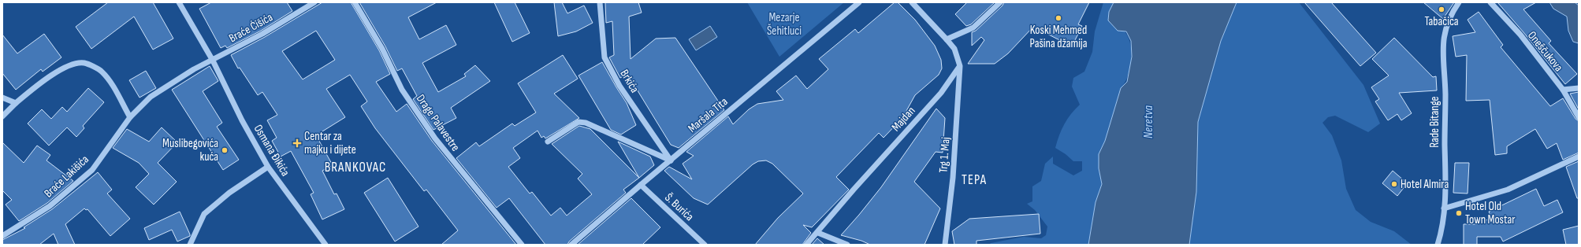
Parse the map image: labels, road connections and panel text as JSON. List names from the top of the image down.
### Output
{
  "streets": {
    "street": [
      "Braće Ćišića",
      "Oneščukova",
      "Brkića",
      "Maršala Tita",
      "Majdan",
      "Rade Bitange",
      "Drage Palavestre",
      "Osmana Đikića",
      "Trg 1. Maj",
      "Braće Lakišića",
      "Š. Burića"
    ]
  },
  "crossings": [
    ["Braće Ćišića", "Osmana Đikića"],
    ["Braće Ćišića", "Braće Lakišića"],
    ["Brkića", "Maršala Tita"],
    ["Maršala Tita", "Š. Burića"],
    ["Majdan", "Trg 1. Maj"],
    ["Osmana Đikića", "Braće Lakišića"]
  ],
  "districts": ["BRANKOVAC", "TEPA"],
  "water": ["Neretva"],
  "parks": ["Mezarje Šehitluci"],
  "places": {
    "other": [
      "Tabačica",
      "Koski Mehmed Pašina džamija",
      "Muslibegovića kuća",
      "Hotel Almira",
      "Hotel Old Town Mostar"
    ],
    "health": ["Centar za majku i dijete"]
  }
}
